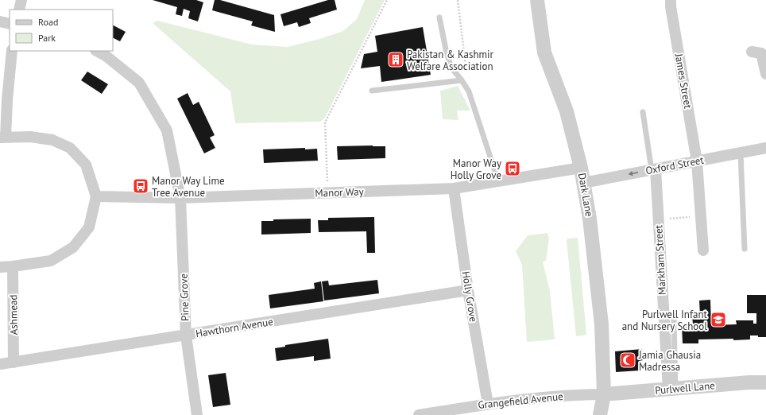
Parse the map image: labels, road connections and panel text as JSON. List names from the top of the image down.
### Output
{
  "streets": {
    "street": [
      "James Street",
      "Oxford Street",
      "Manor Way",
      "Dark Lane",
      "Markham Street",
      "Holly Grove",
      "Pine Grove",
      "Ashmead",
      "Hawthorn Avenue",
      "Purlwell Lane",
      "Grangefield Avenue"
    ]
  },
  "crossings": [
    ["James Street", "Oxford Street"],
    ["Oxford Street", "Dark Lane"],
    ["Oxford Street", "Markham Street"],
    ["Manor Way", "Dark Lane"],
    ["Manor Way", "Holly Grove"],
    ["Manor Way", "Pine Grove"],
    ["Dark Lane", "Purlwell Lane"],
    ["Dark Lane", "Grangefield Avenue"],
    ["Markham Street", "Purlwell Lane"],
    ["Holly Grove", "Hawthorn Avenue"],
    ["Holly Grove", "Grangefield Avenue"],
    ["Pine Grove", "Hawthorn Avenue"],
    ["Ashmead", "Hawthorn Avenue"],
    ["Purlwell Lane", "Grangefield Avenue"]
  ],
  "one_way": ["Oxford Street"],
  "places": {
    "building": ["Pakistan & Kashmir Welfare Association"],
    "bus stop": ["Manor Way Holly Grove", "Manor Way Lime Tree Avenue"],
    "school or university": ["Purlwell Infant and Nursery School"],
    "mosque": ["Jamia Ghausia Madressa"]
  },
  "legend": ["Road", "Park"]
}
